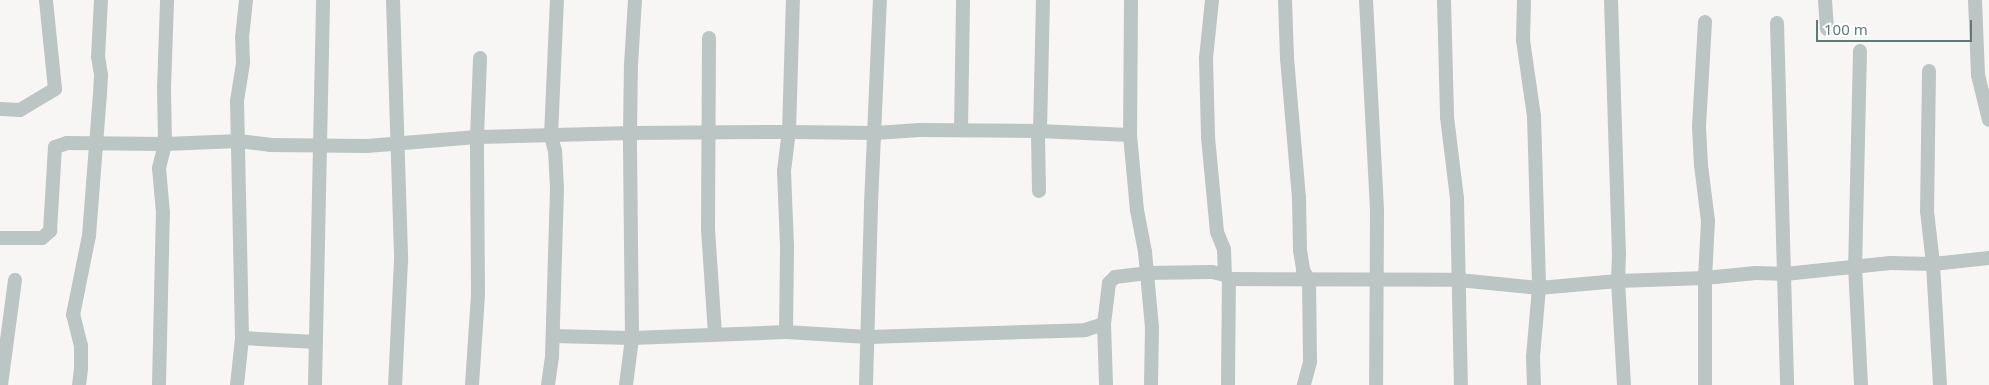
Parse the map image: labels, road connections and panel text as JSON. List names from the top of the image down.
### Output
{
  "scale_bar": "100 m"
}
